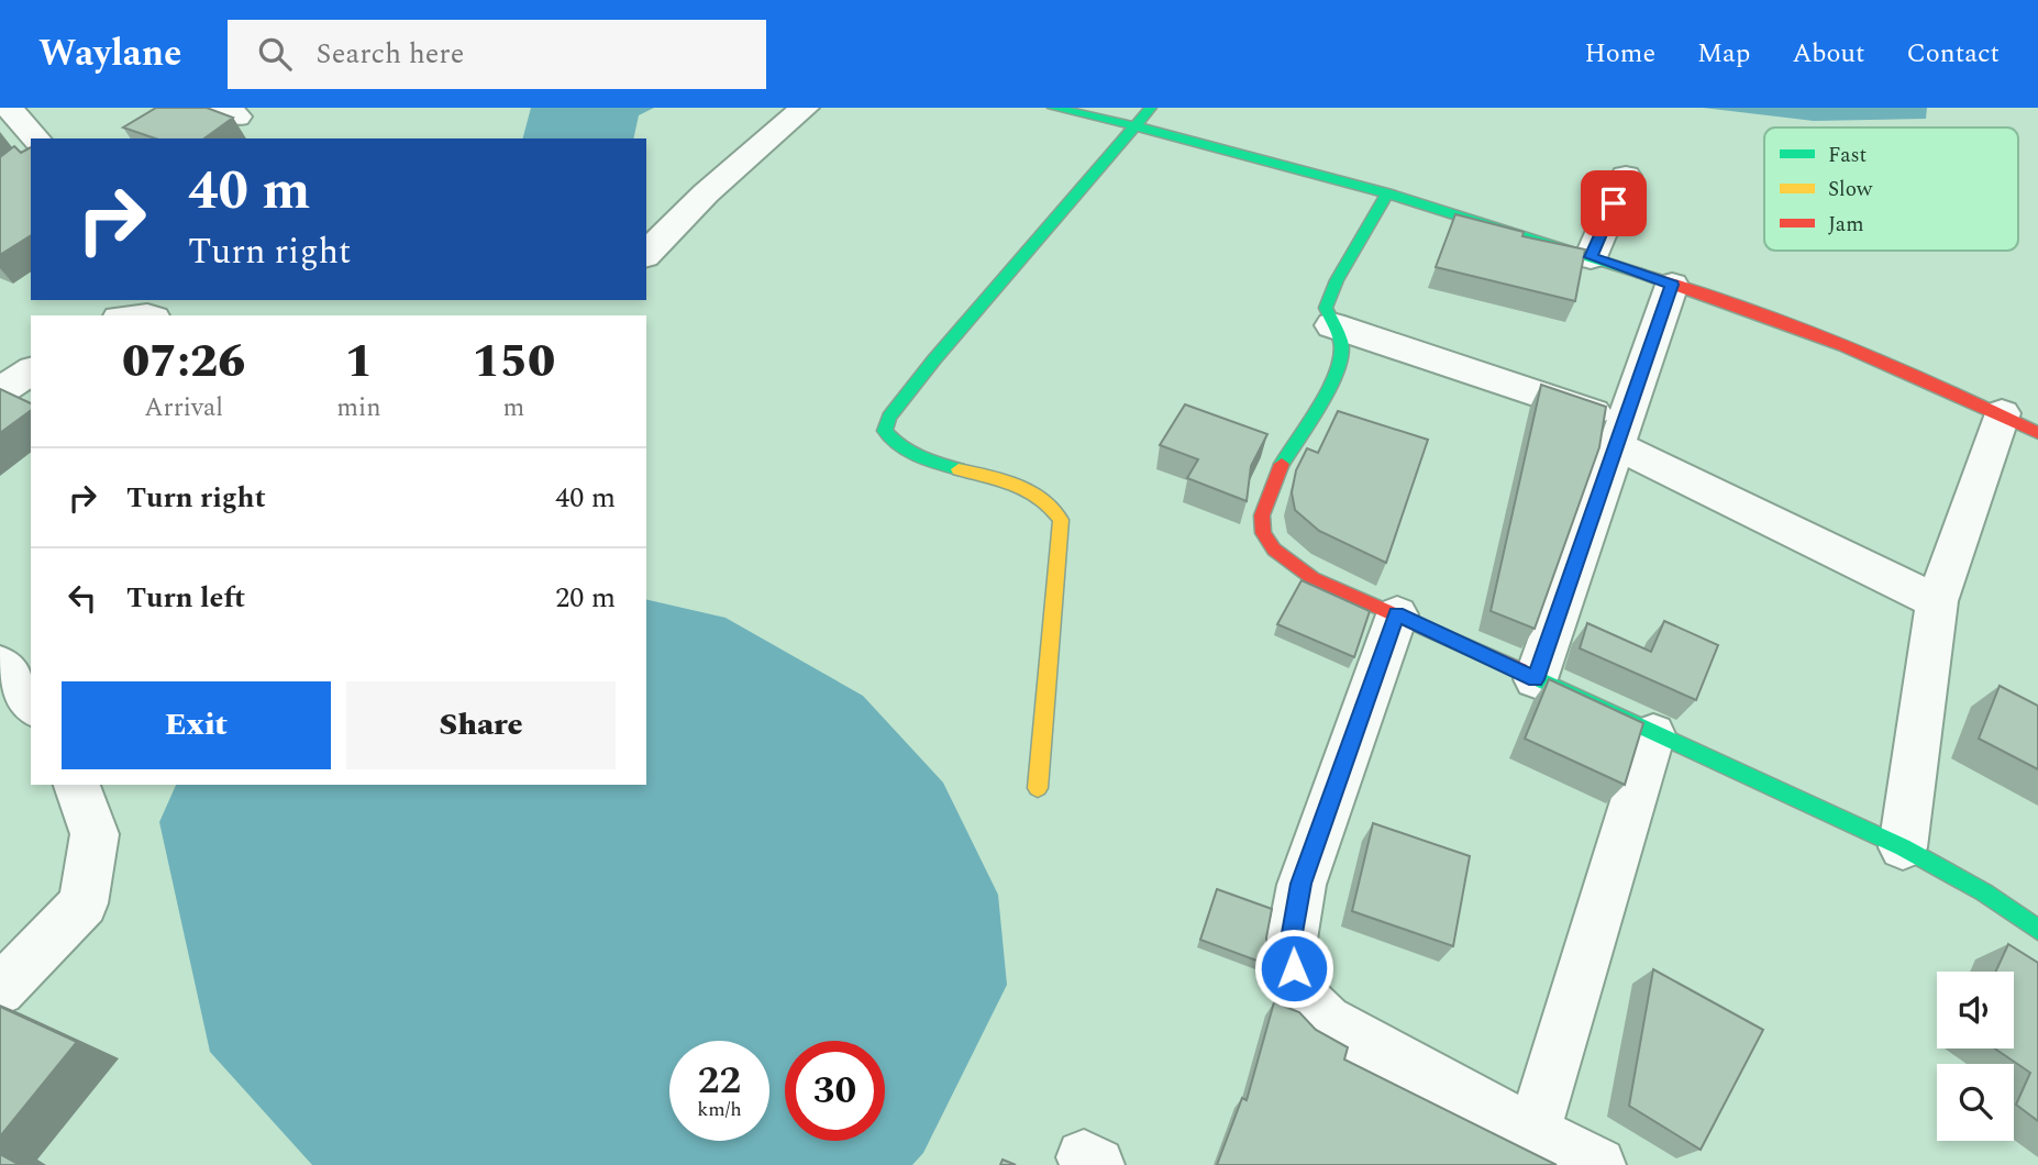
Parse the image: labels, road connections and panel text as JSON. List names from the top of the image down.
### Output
{
  "legend": ["Fast", "Slow", "Jam"],
  "page": {
    "header": "Waylane",
    "search": "Search here",
    "nav": [
      "Home",
      "Map",
      "About",
      "Contact"
    ],
    "turn": ["40 m", "Turn right"],
    "eta": [
      "07:26",
      "Arrival",
      "1",
      "min",
      "150",
      "m"
    ],
    "list": [
      {
        "name": "Turn right",
        "value": "40 m"
      },
      {
        "name": "Turn left",
        "value": "20 m"
      }
    ],
    "buttons": ["Exit", "Share"],
    "speed": "22 km/h",
    "limit": "30"
  }
}
